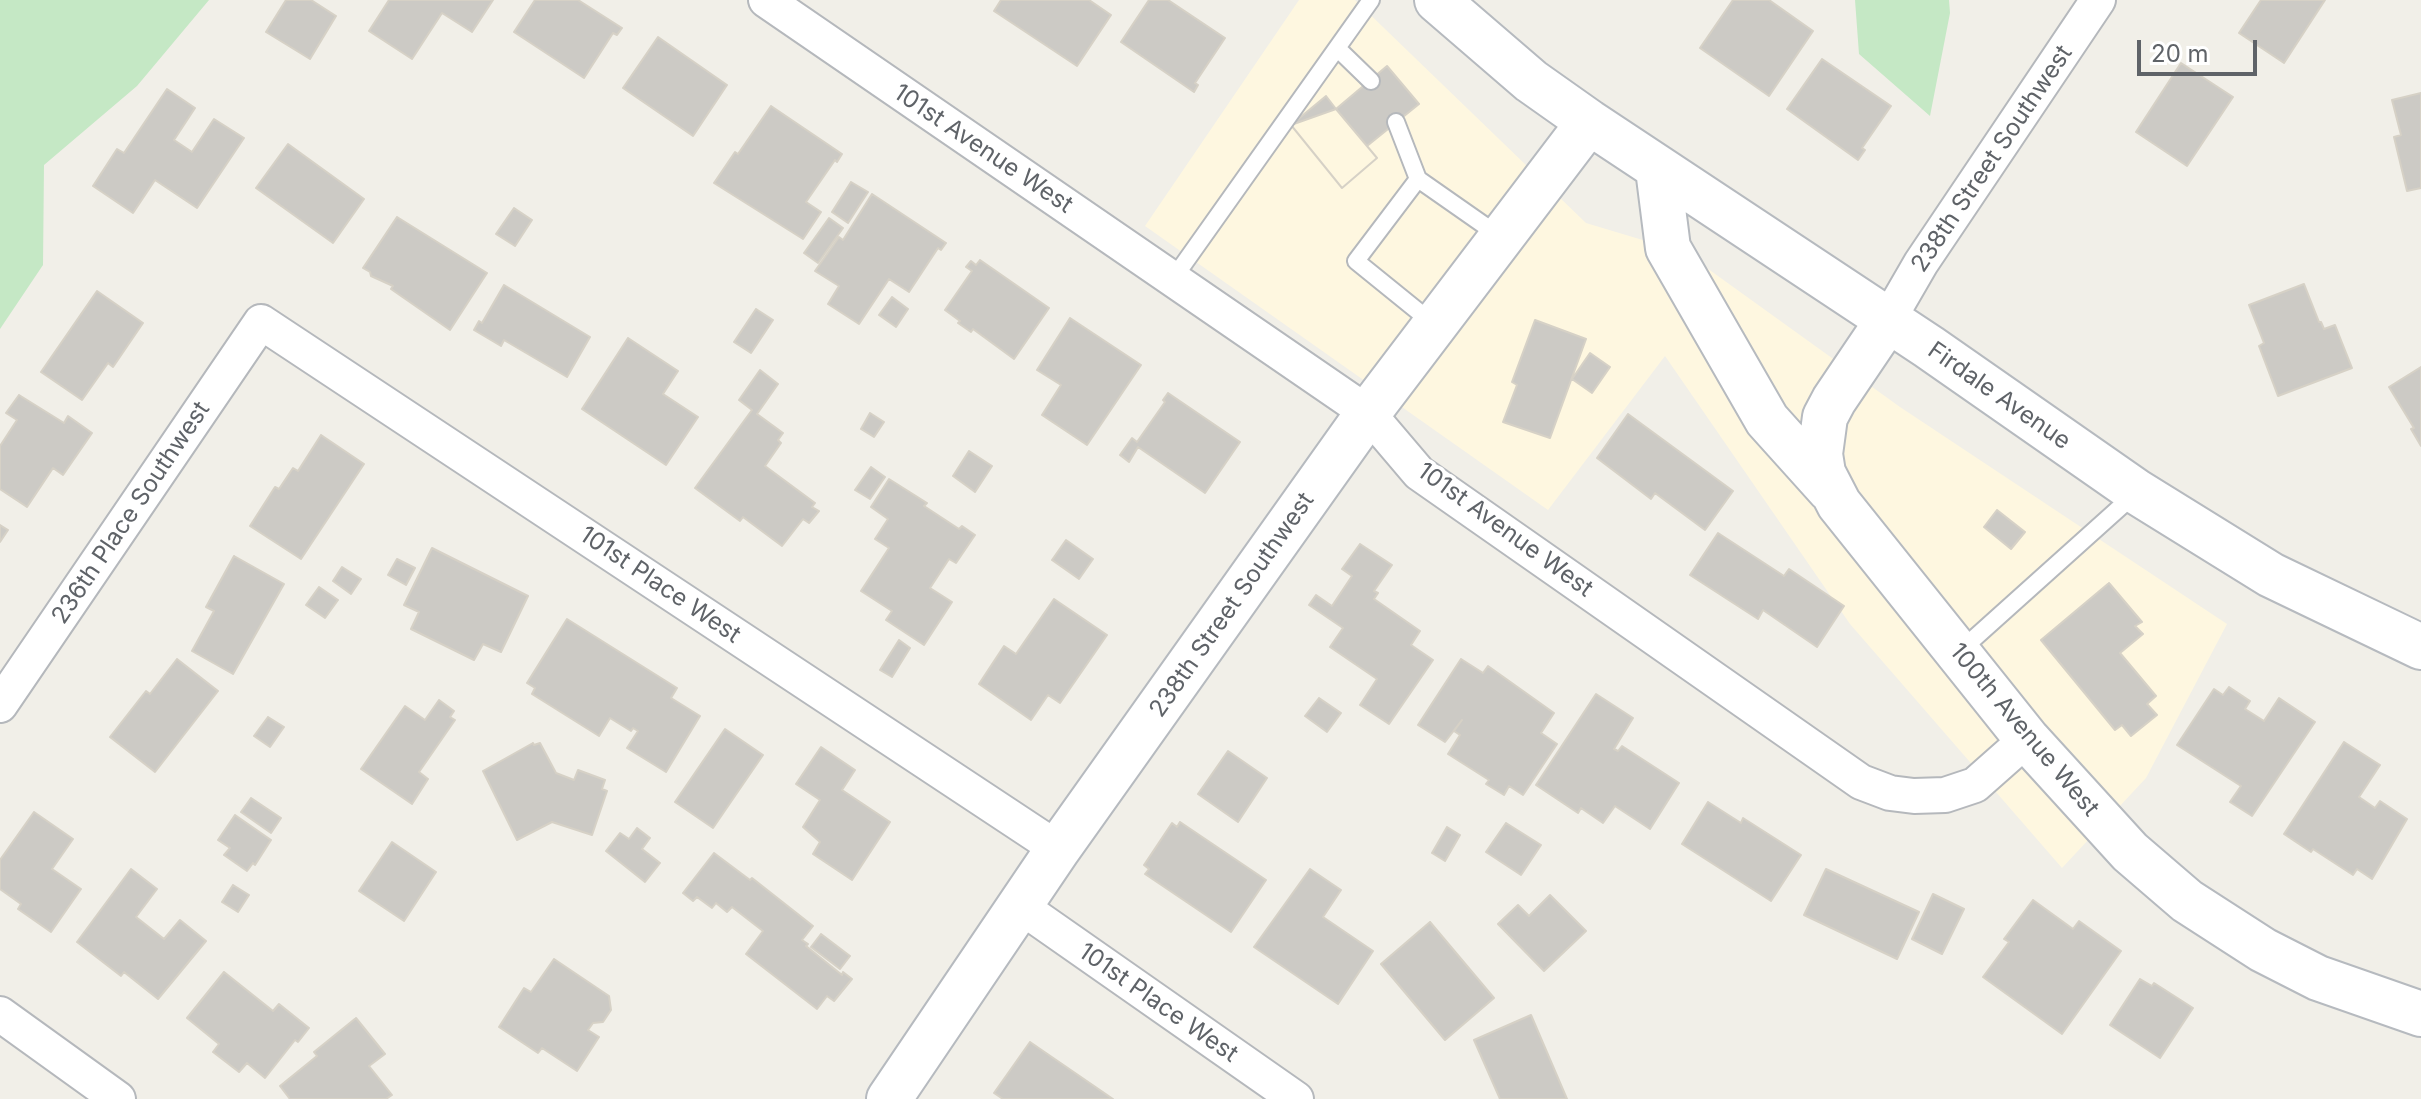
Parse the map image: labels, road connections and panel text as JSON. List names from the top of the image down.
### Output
{
  "streets": {
    "main road": ["238th Street Southwest", "Firdale Avenue", "100th Avenue West"],
    "street": ["101st Avenue West", "236th Place Southwest", "101st Place West"]
  },
  "crossings": [
    ["101st Avenue West", "238th Street Southwest"],
    ["101st Avenue West", "100th Avenue West"],
    ["238th Street Southwest", "Firdale Avenue"],
    ["238th Street Southwest", "101st Place West"],
    ["238th Street Southwest", "100th Avenue West"],
    ["Firdale Avenue", "100th Avenue West"],
    ["236th Place Southwest", "101st Place West"]
  ],
  "scale_bar": "20 m"
}
